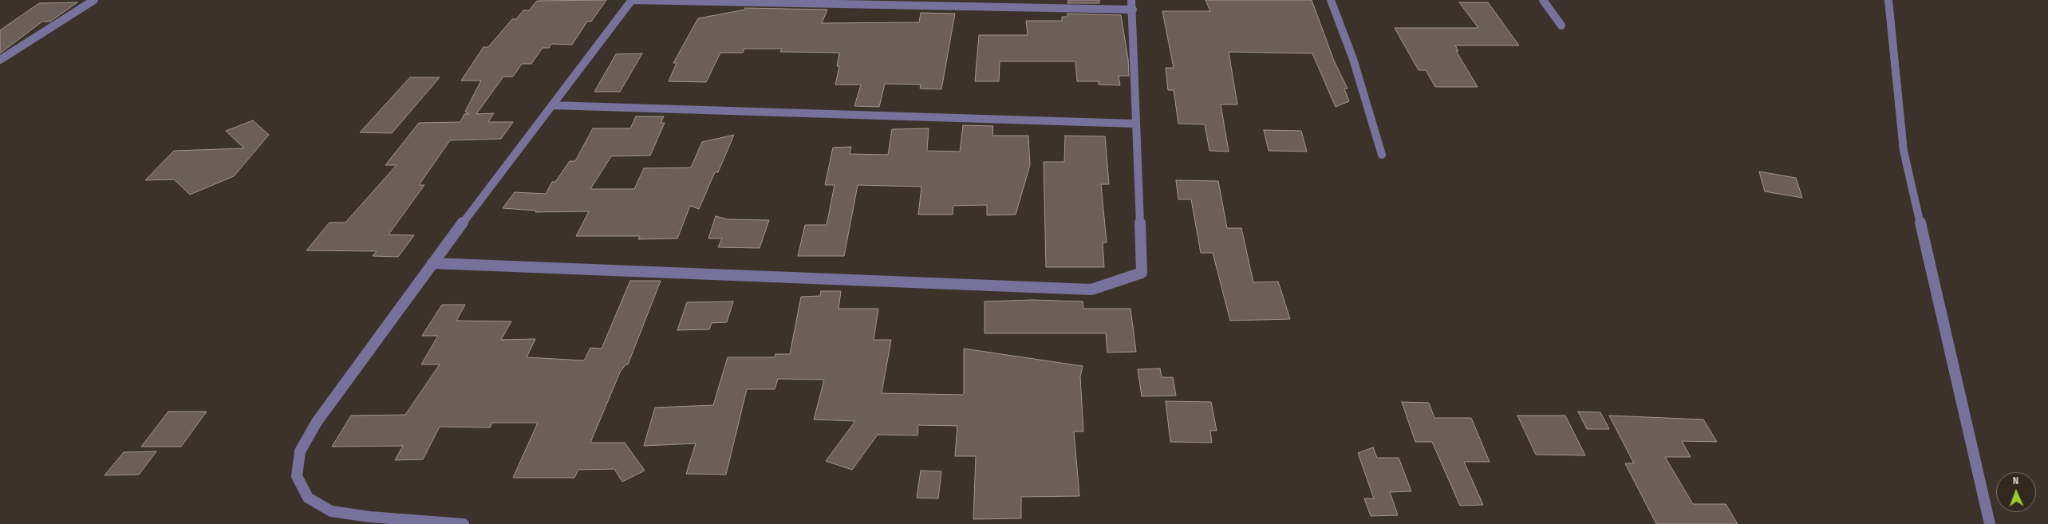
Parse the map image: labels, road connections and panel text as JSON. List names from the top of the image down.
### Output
{
  "north": "top"
}
